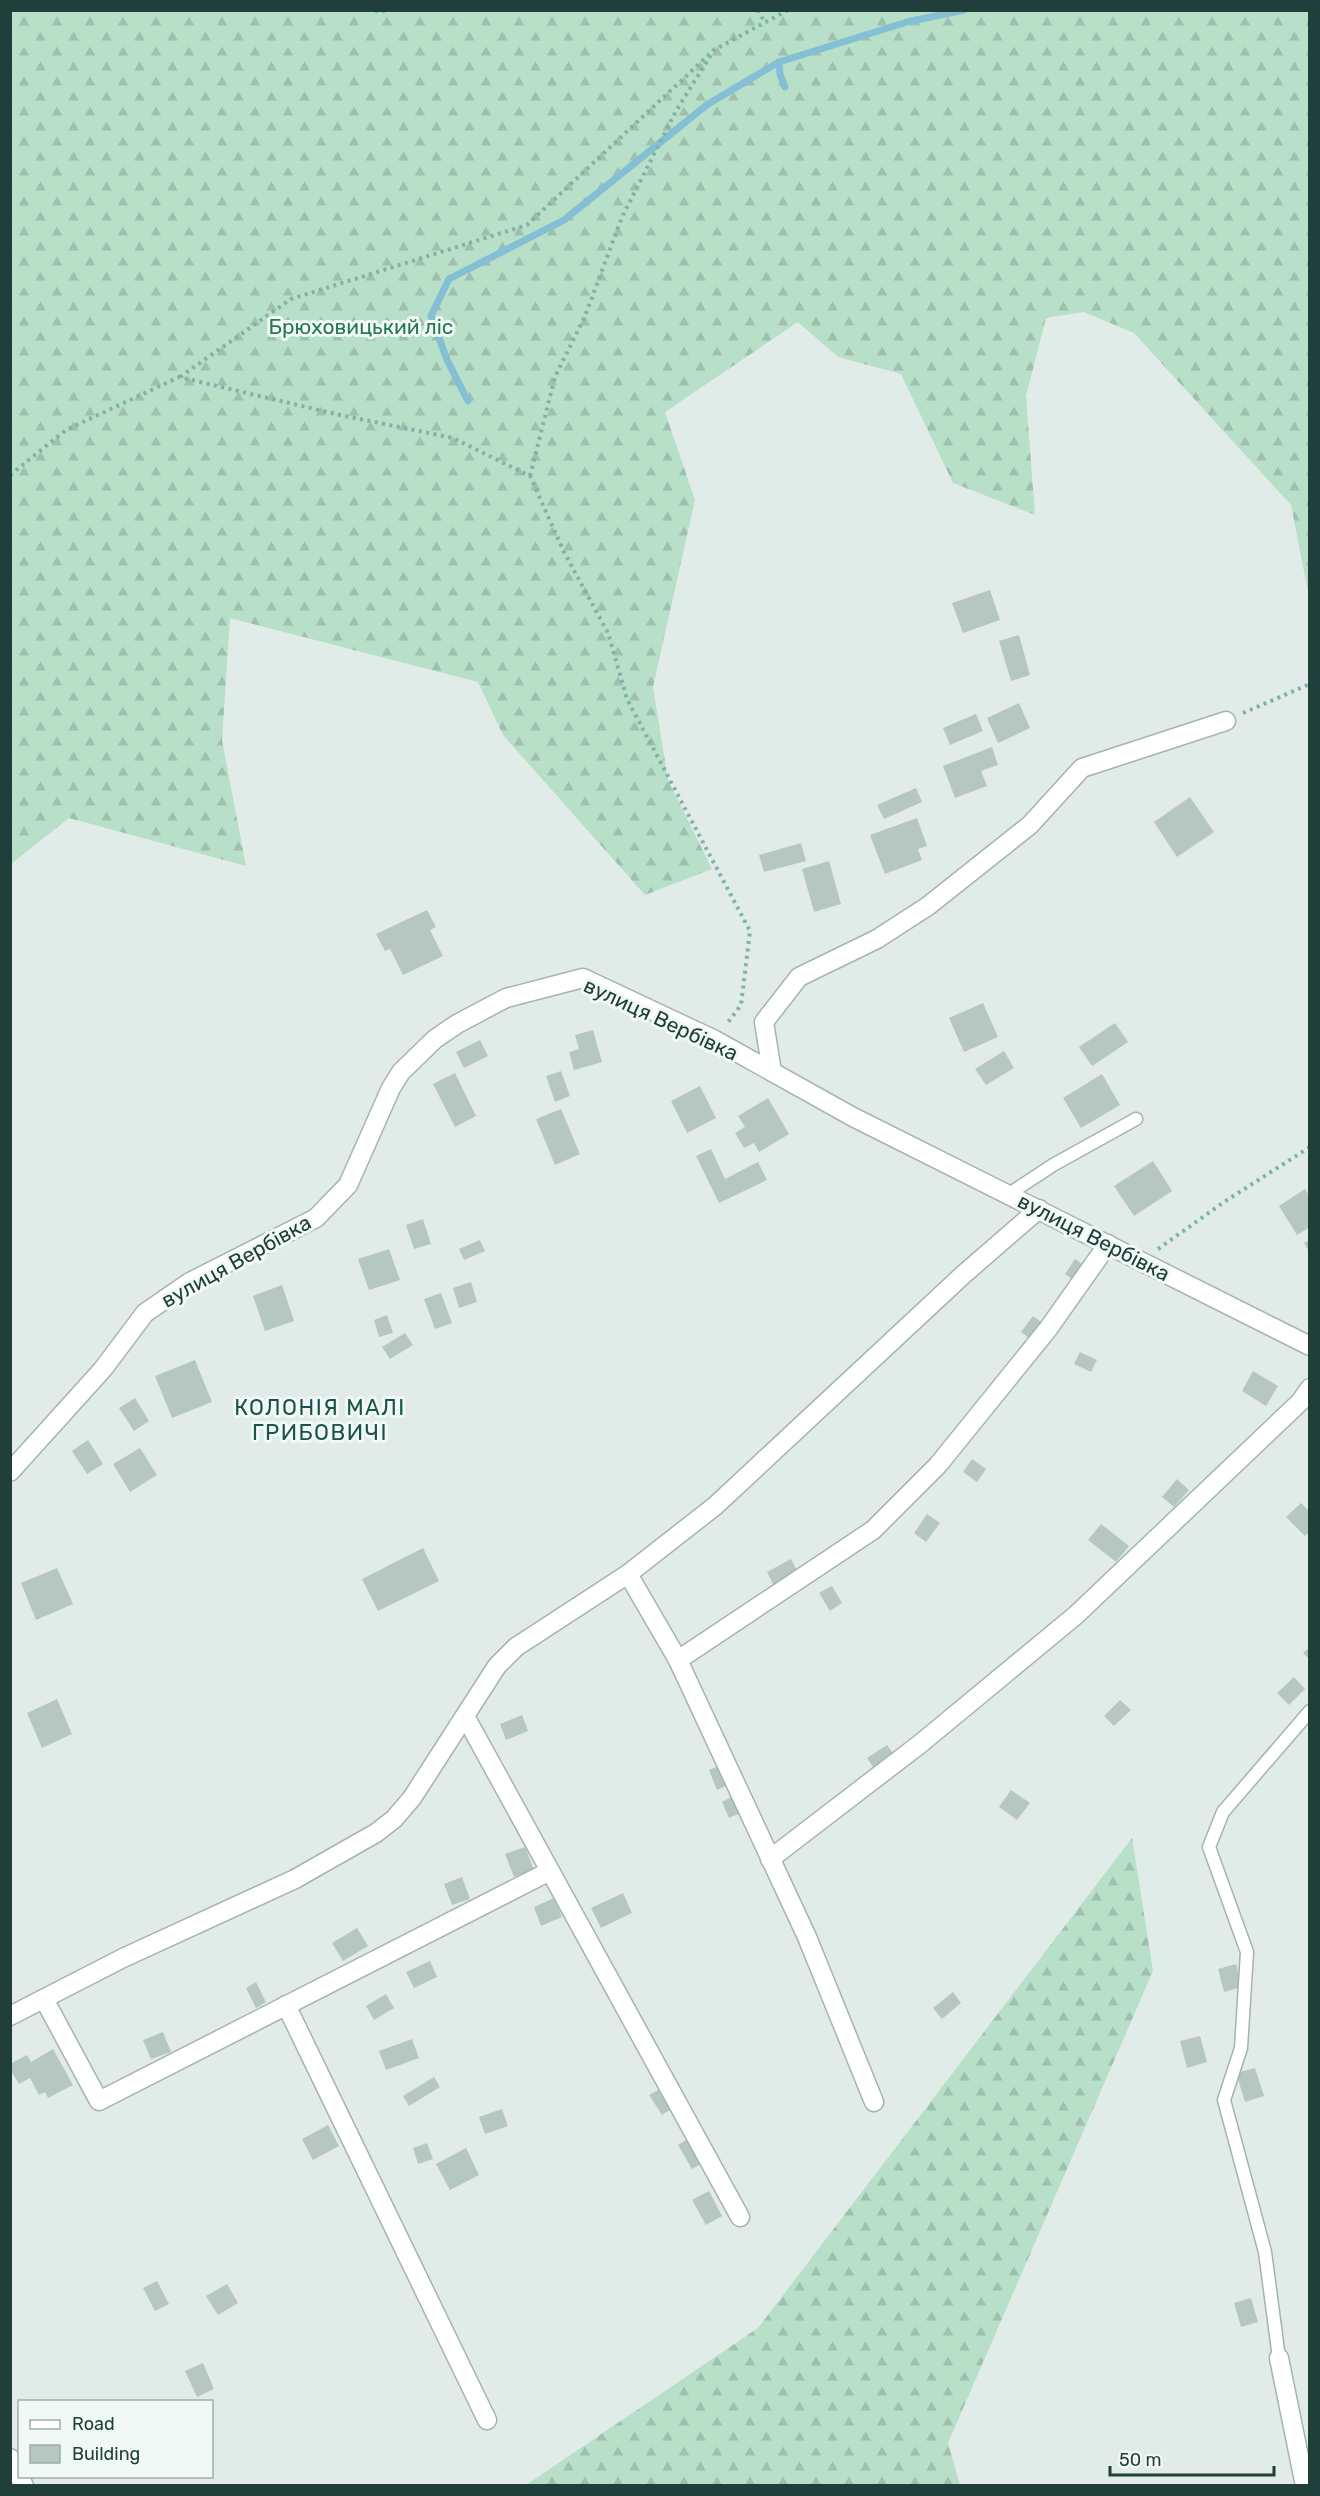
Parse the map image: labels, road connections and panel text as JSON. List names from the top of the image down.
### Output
{
  "streets": {
    "street": ["вулиця Вербівка"]
  },
  "districts": ["КОЛОНІЯ МАЛІ ГРИБОВИЧІ"],
  "parks": ["Брюховицький ліс"],
  "legend": ["Road", "Building"],
  "scale_bar": "50 m"
}
